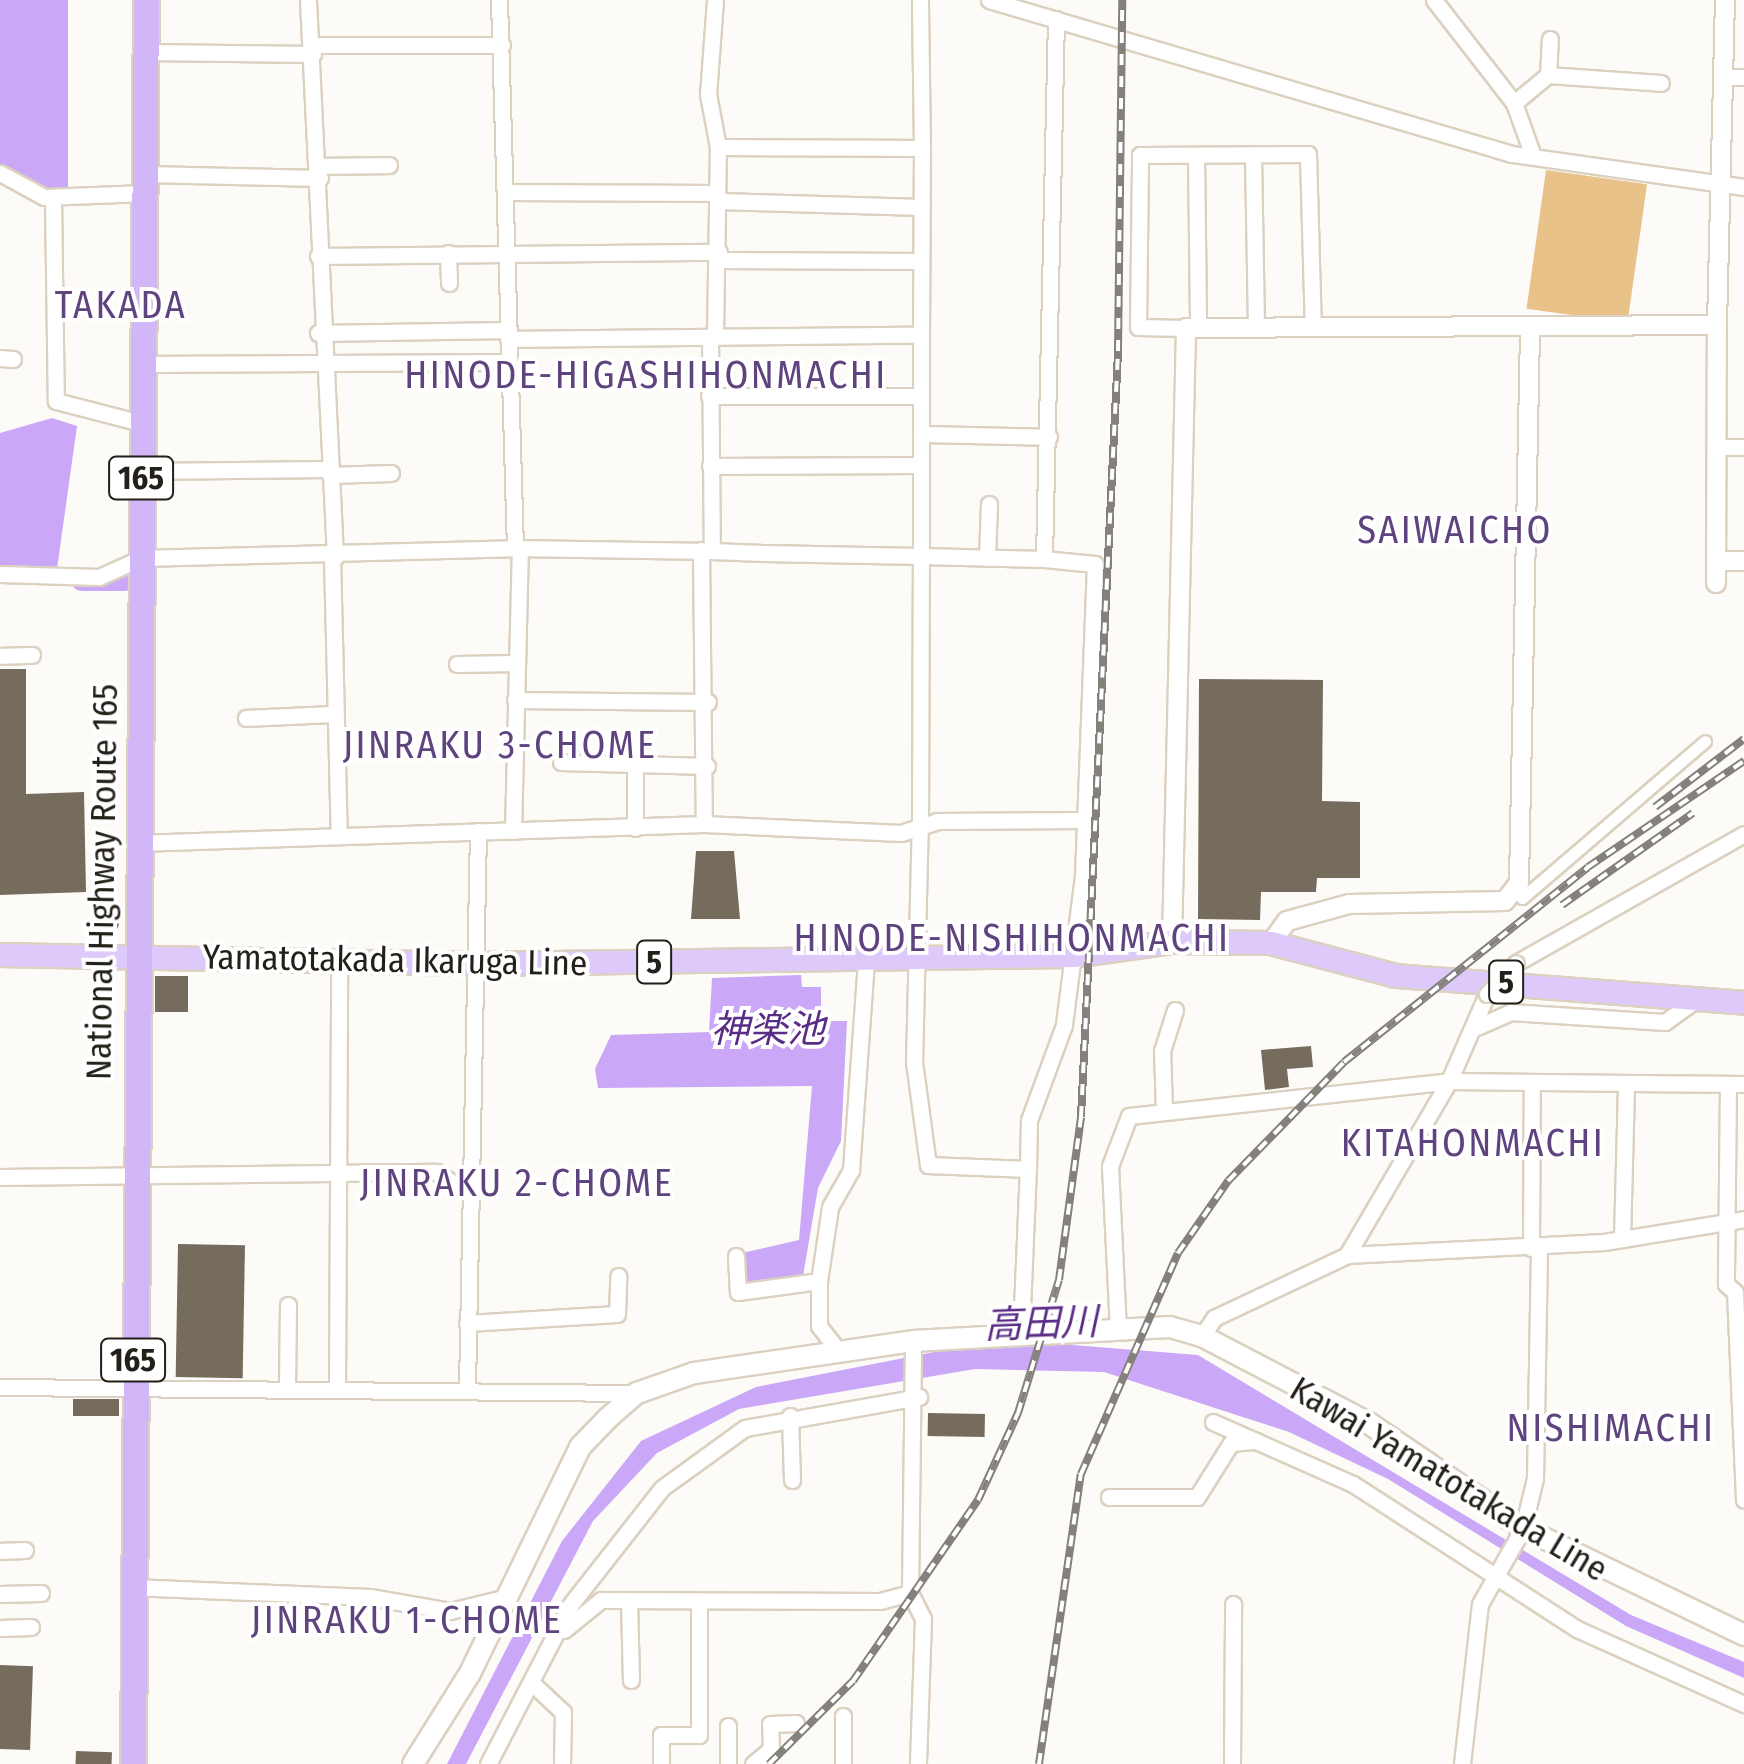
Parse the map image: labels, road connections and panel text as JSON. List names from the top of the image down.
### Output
{
  "streets": {
    "highway": ["165", "National Highway Route 165"],
    "main road": ["Yamatotakada Ikaruga Line", "5", "Kawai Yamatotakada Line"]
  },
  "crossings": [
    ["National Highway Route 165", "Yamatotakada Ikaruga Line"]
  ],
  "districts": [
    "TAKADA",
    "HINODE-HIGASHIHONMACHI",
    "SAIWAICHO",
    "JINRAKU 3-CHOME",
    "HINODE-NISHIHONMACHI",
    "KITAHONMACHI",
    "JINRAKU 2-CHOME",
    "NISHIMACHI",
    "JINRAKU 1-CHOME"
  ],
  "water": ["神楽池", "高田川"]
}
